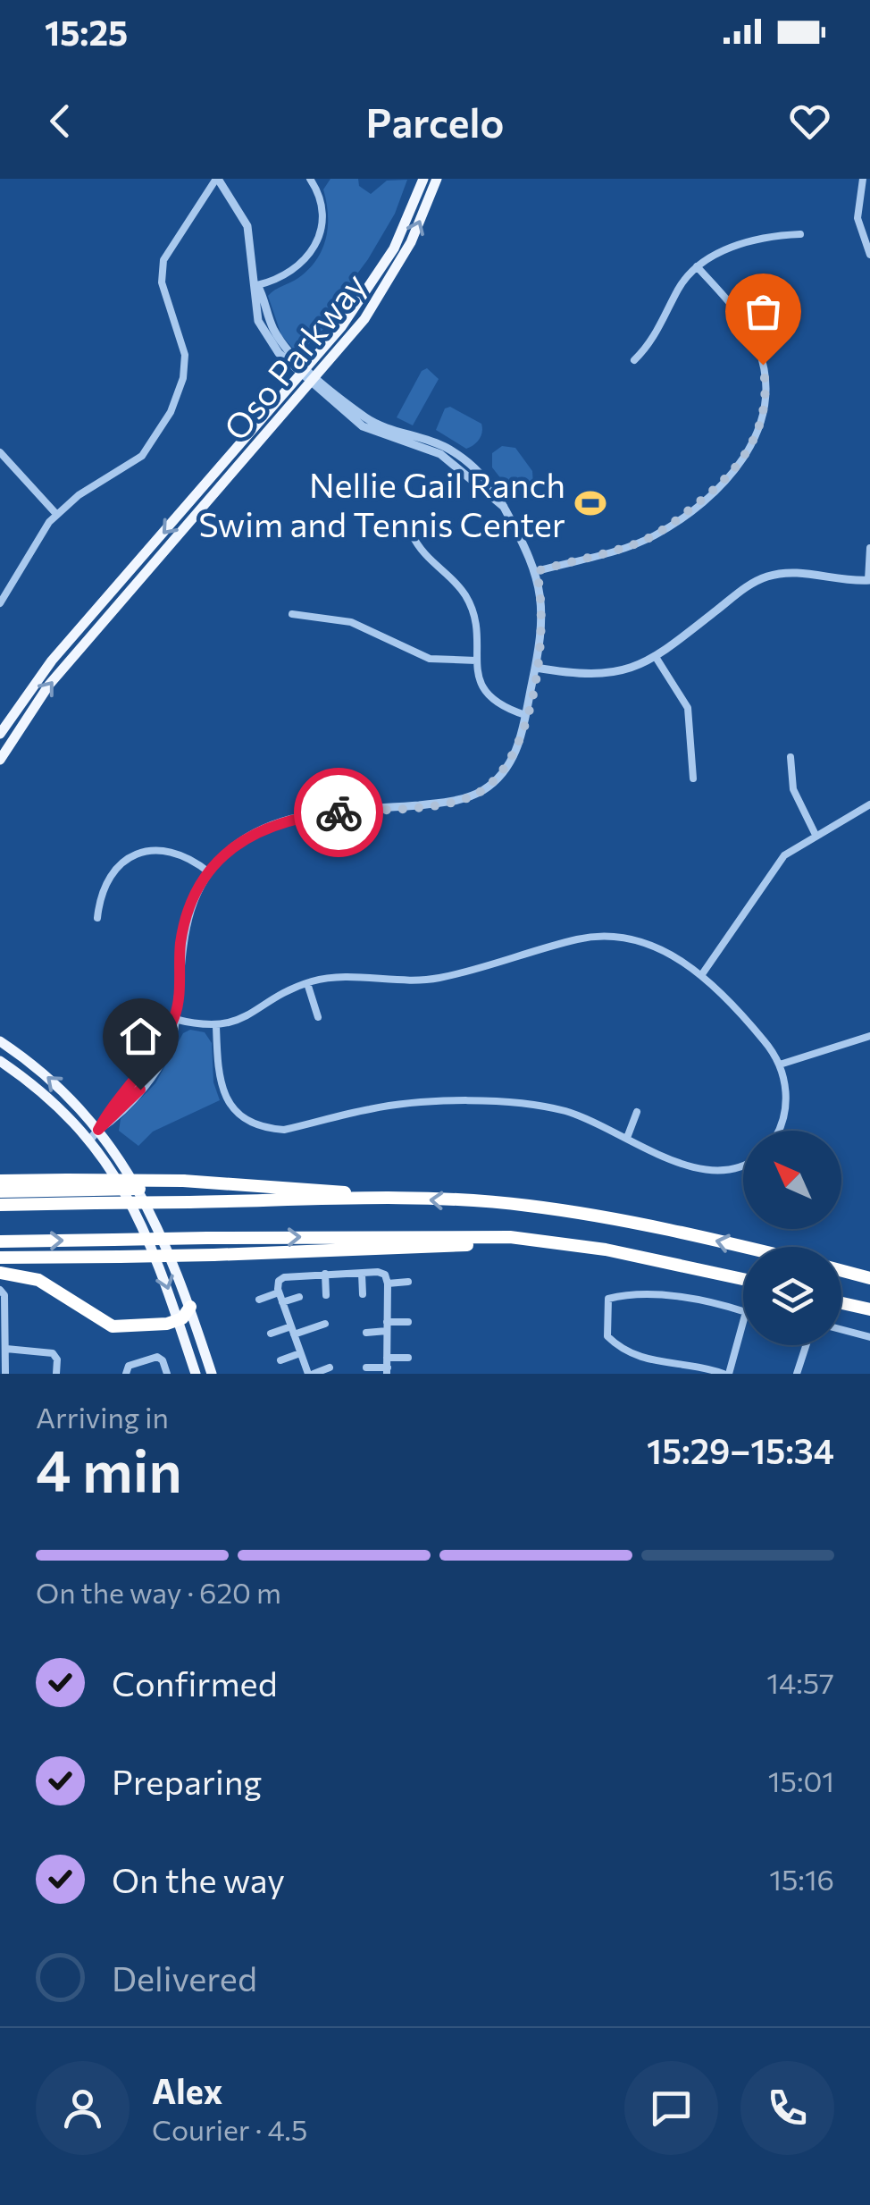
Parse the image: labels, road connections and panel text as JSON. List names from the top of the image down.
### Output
{
  "streets": {
    "main road": ["Oso Parkway"]
  },
  "places": {
    "sports": ["Nellie Gail Ranch Swim and Tennis Center"]
  },
  "north": "top left",
  "page": {
    "status": "15:25",
    "header": "Parcelo",
    "heading": ["4 min", "Arriving in", "15:29–15:34"],
    "panel": ["Alex", "Courier · 4.5"],
    "bar": "On the way · 620 m",
    "list": [
      ["Confirmed", "14:57"],
      ["Preparing", "15:01"],
      ["On the way", "15:16"],
      "Delivered"
    ]
  }
}
